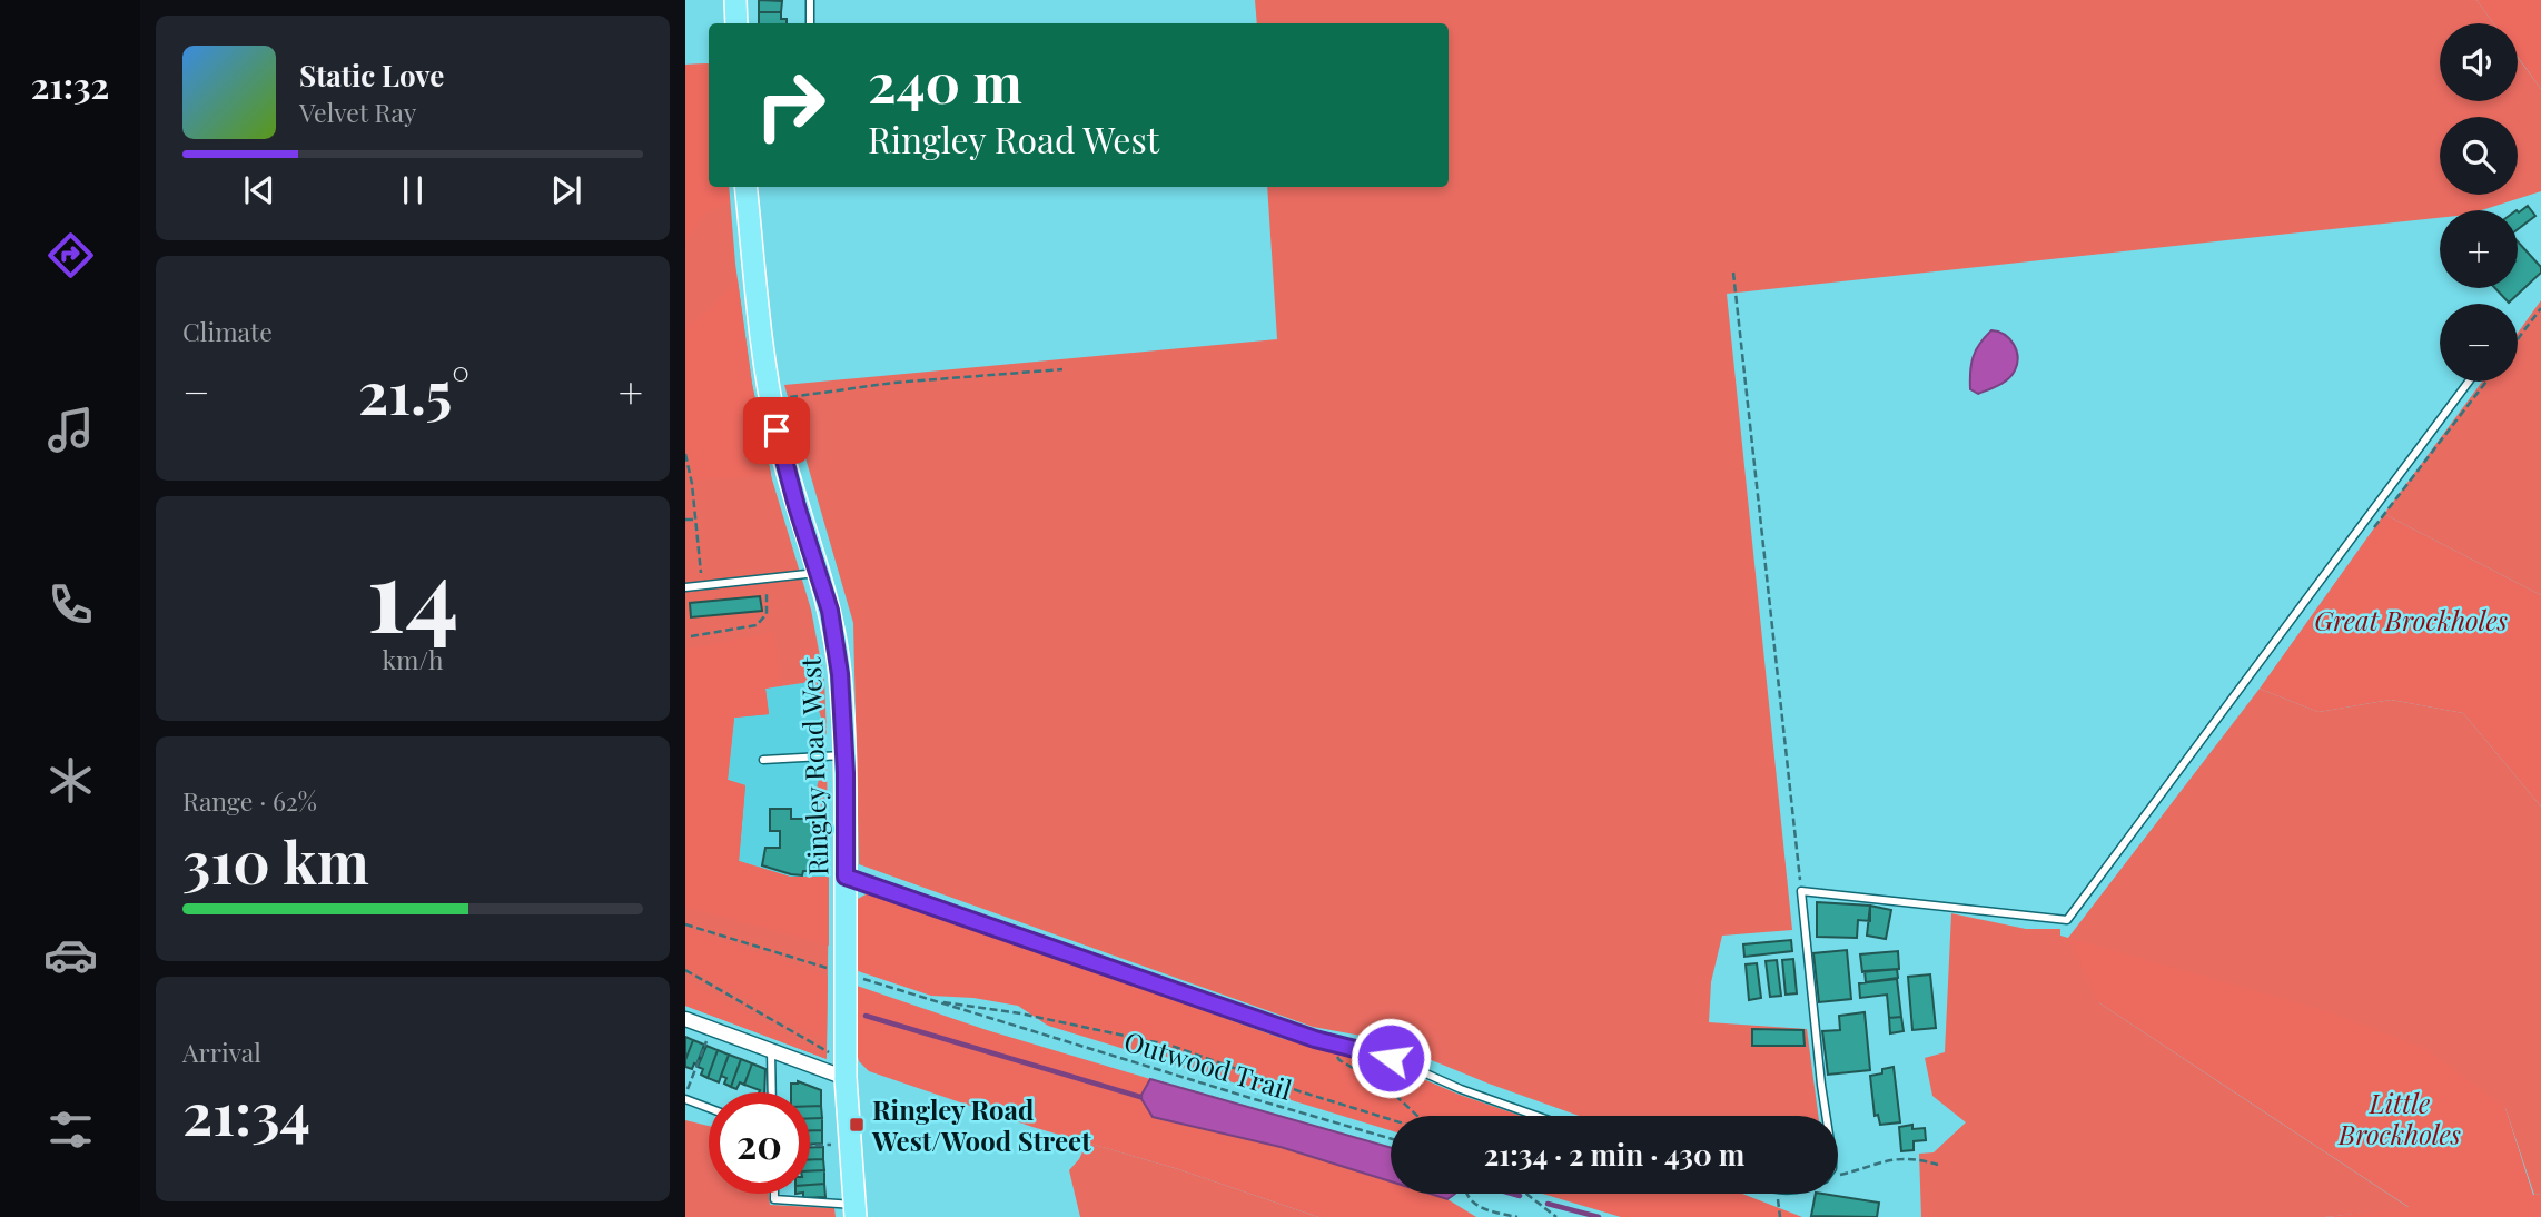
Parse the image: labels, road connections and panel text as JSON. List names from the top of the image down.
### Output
{
  "streets": {
    "main road": ["Ringley Road West"],
    "path": ["Outwood Trail"]
  },
  "parks": ["Great Brockholes", "Little Brockholes"],
  "places": {
    "transit": ["Ringley Road West/Wood Street"]
  },
  "page": {
    "tabs": "21:32",
    "map_buttons": ["+", "−"],
    "turn": ["240 m", "Ringley Road West"],
    "song": ["Static Love", "Velvet Ray"],
    "tile": [
      "Climate",
      ["14", "km/h"],
      ["Range · 62%", "310 km"],
      ["Arrival", "21:34"]
    ],
    "heat": ["−", "21.5°", "+"],
    "limit": "20",
    "trip": "21:34 · 2 min · 430 m"
  }
}
